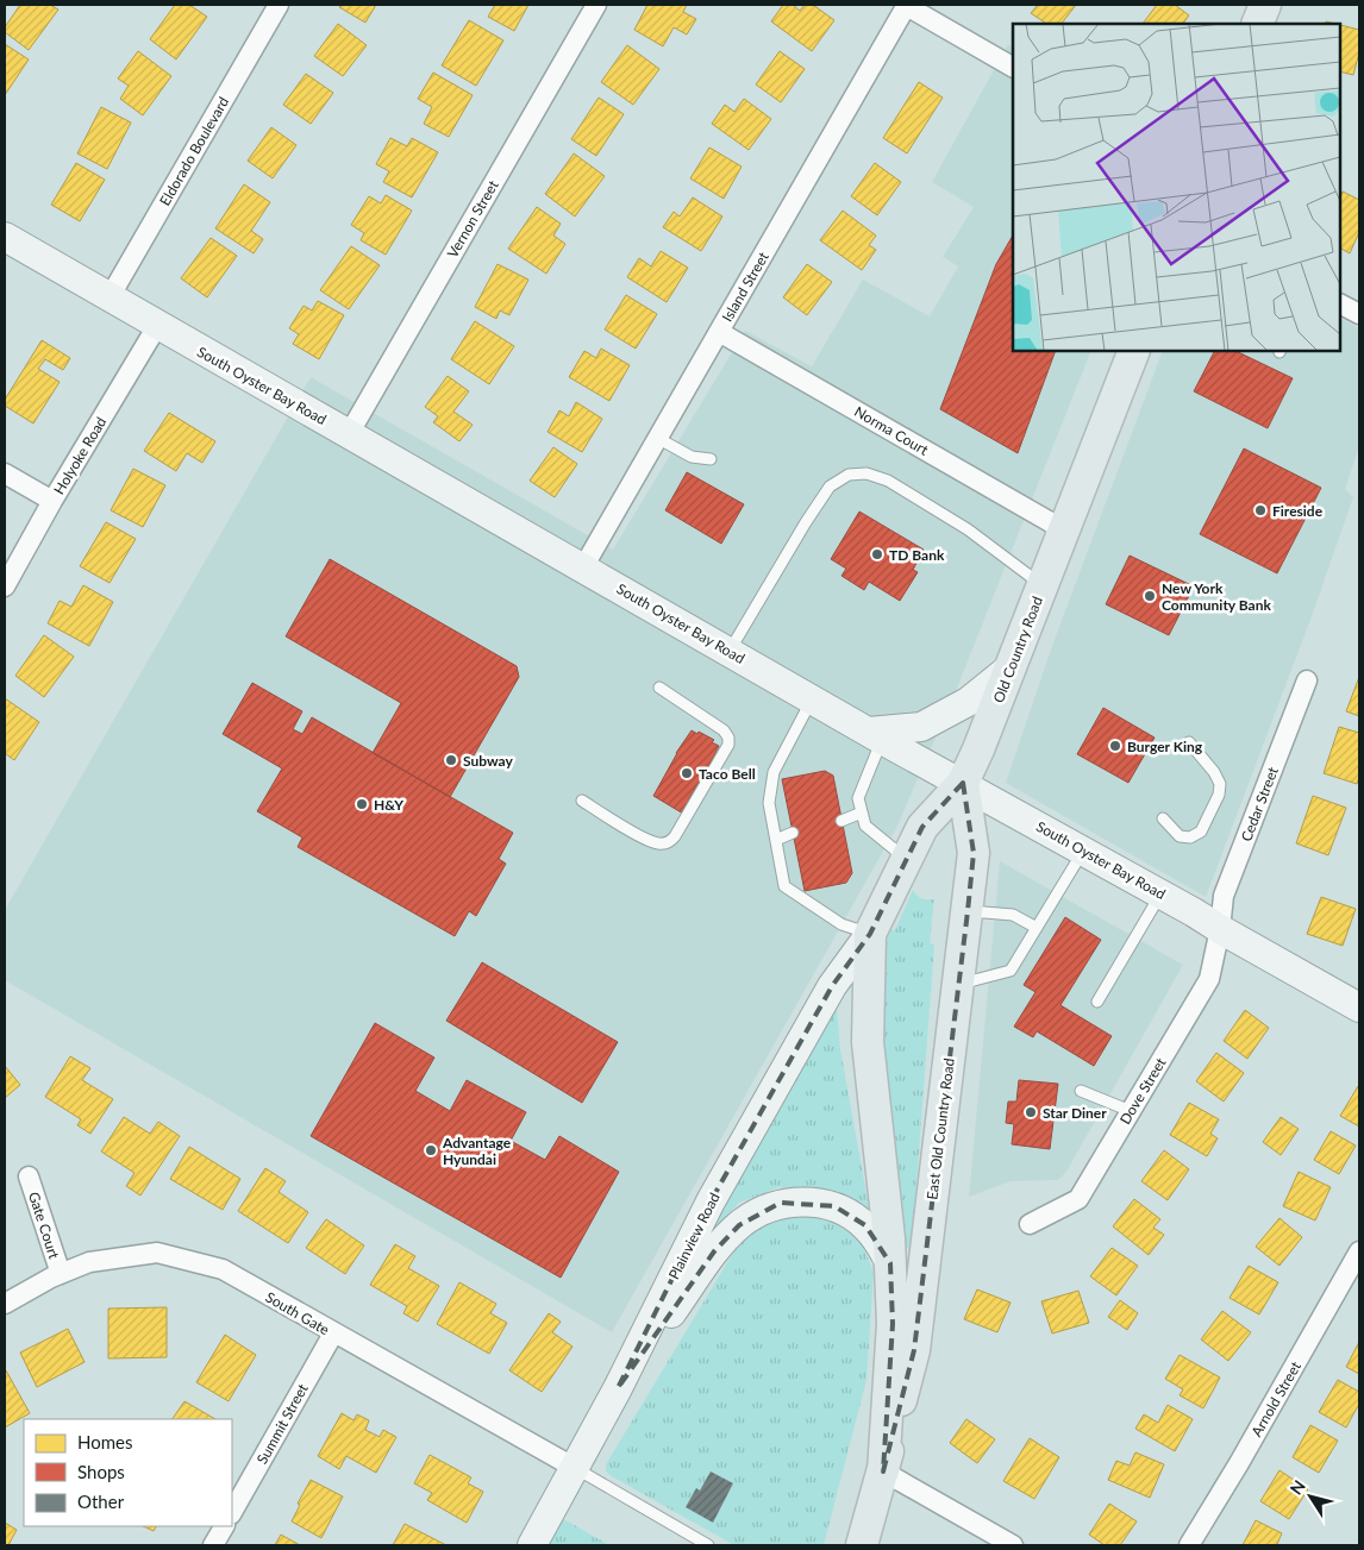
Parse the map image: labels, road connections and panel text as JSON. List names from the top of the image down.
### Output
{
  "streets": {
    "main road": [
      "South Oyster Bay Road",
      "Old Country Road",
      "East Old Country Road",
      "Plainview Road"
    ],
    "street": [
      "Eldorado Boulevard",
      "Vernon Street",
      "Island Street",
      "Norma Court",
      "Holyoke Road",
      "Cedar Street",
      "Dove Street",
      "Gate Court",
      "South Gate",
      "Arnold Street",
      "Summit Street"
    ]
  },
  "crossings": [
    ["Eldorado Boulevard", "South Oyster Bay Road"],
    ["Vernon Street", "South Oyster Bay Road"],
    ["Island Street", "South Oyster Bay Road"],
    ["Island Street", "Norma Court"],
    ["South Oyster Bay Road", "Holyoke Road"],
    ["South Oyster Bay Road", "Old Country Road"],
    ["South Oyster Bay Road", "Cedar Street"],
    ["South Oyster Bay Road", "Dove Street"],
    ["South Oyster Bay Road", "East Old Country Road"],
    ["Norma Court", "Old Country Road"],
    ["Old Country Road", "East Old Country Road"],
    ["Old Country Road", "Plainview Road"],
    ["Cedar Street", "Dove Street"],
    ["East Old Country Road", "Plainview Road"],
    ["Gate Court", "South Gate"],
    ["Plainview Road", "South Gate"],
    ["South Gate", "Summit Street"]
  ],
  "places": [
    "Fireside",
    "TD Bank",
    "New York Community Bank",
    "Burger King",
    "Subway",
    "Taco Bell",
    "H&Y",
    "Star Diner",
    "Advantage Hyundai"
  ],
  "legend": ["Homes", "Shops", "Other"],
  "north": "top left"
}
